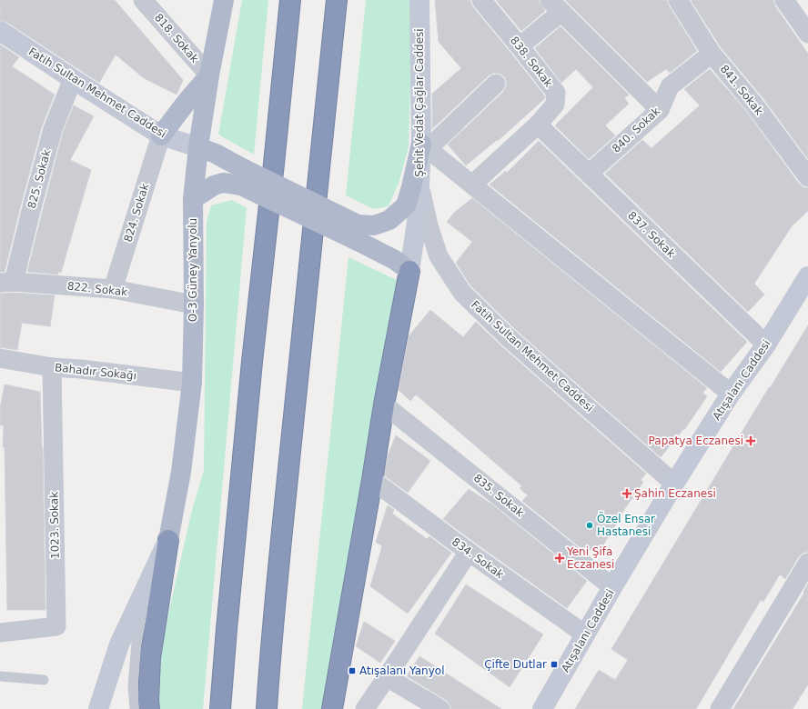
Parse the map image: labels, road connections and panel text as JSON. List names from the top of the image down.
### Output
{
  "streets": {
    "main road": [
      "Fatih Sultan Mehmet Caddesi",
      "Şehit Vedat Çağlar Caddesi",
      "O-3 Güney Yanyolu",
      "Atışalanı Caddesi"
    ],
    "street": [
      "818. Sokak",
      "838. Sokak",
      "841. Sokak",
      "840. Sokak",
      "825. Sokak",
      "824. Sokak",
      "837. Sokak",
      "822. Sokak",
      "Bahadır Sokağı",
      "835. Sokak",
      "1023. Sokak",
      "834. Sokak"
    ]
  },
  "crossings": [
    ["818. Sokak", "O-3 Güney Yanyolu"],
    ["838. Sokak", "837. Sokak"],
    ["841. Sokak", "840. Sokak"],
    ["Fatih Sultan Mehmet Caddesi", "Şehit Vedat Çağlar Caddesi"],
    ["Fatih Sultan Mehmet Caddesi", "825. Sokak"],
    ["Fatih Sultan Mehmet Caddesi", "824. Sokak"],
    ["Fatih Sultan Mehmet Caddesi", "O-3 Güney Yanyolu"],
    ["Fatih Sultan Mehmet Caddesi", "Atışalanı Caddesi"],
    ["840. Sokak", "837. Sokak"],
    ["825. Sokak", "822. Sokak"],
    ["824. Sokak", "822. Sokak"],
    ["837. Sokak", "Atışalanı Caddesi"],
    ["O-3 Güney Yanyolu", "822. Sokak"],
    ["O-3 Güney Yanyolu", "Bahadır Sokağı"],
    ["Bahadır Sokağı", "1023. Sokak"],
    ["Atışalanı Caddesi", "835. Sokak"],
    ["Atışalanı Caddesi", "834. Sokak"]
  ],
  "places": {
    "health": ["Papatya Eczanesi", "Şahin Eczanesi", "Yeni Şifa Eczanesi"],
    "other": ["Özel Ensar Hastanesi"],
    "transit": ["Çifte Dutlar", "Atışalanı Yanyol"]
  }
}
